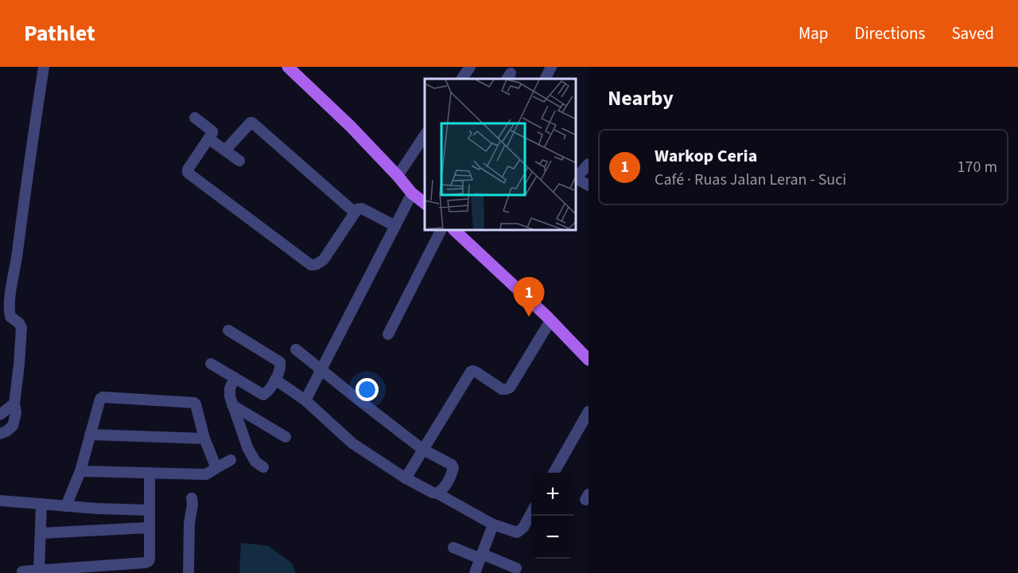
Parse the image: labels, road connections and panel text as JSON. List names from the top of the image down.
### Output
{
  "page": {
    "header": "Pathlet",
    "nav": ["Map", "Directions", "Saved"],
    "heading": "Nearby",
    "list": [
      {
        "mark": "1",
        "name": "Warkop Ceria",
        "note": "Café · Ruas Jalan Leran - Suci",
        "value": "170 m"
      }
    ],
    "pins": "1",
    "map_buttons": ["+", "−"]
  }
}
